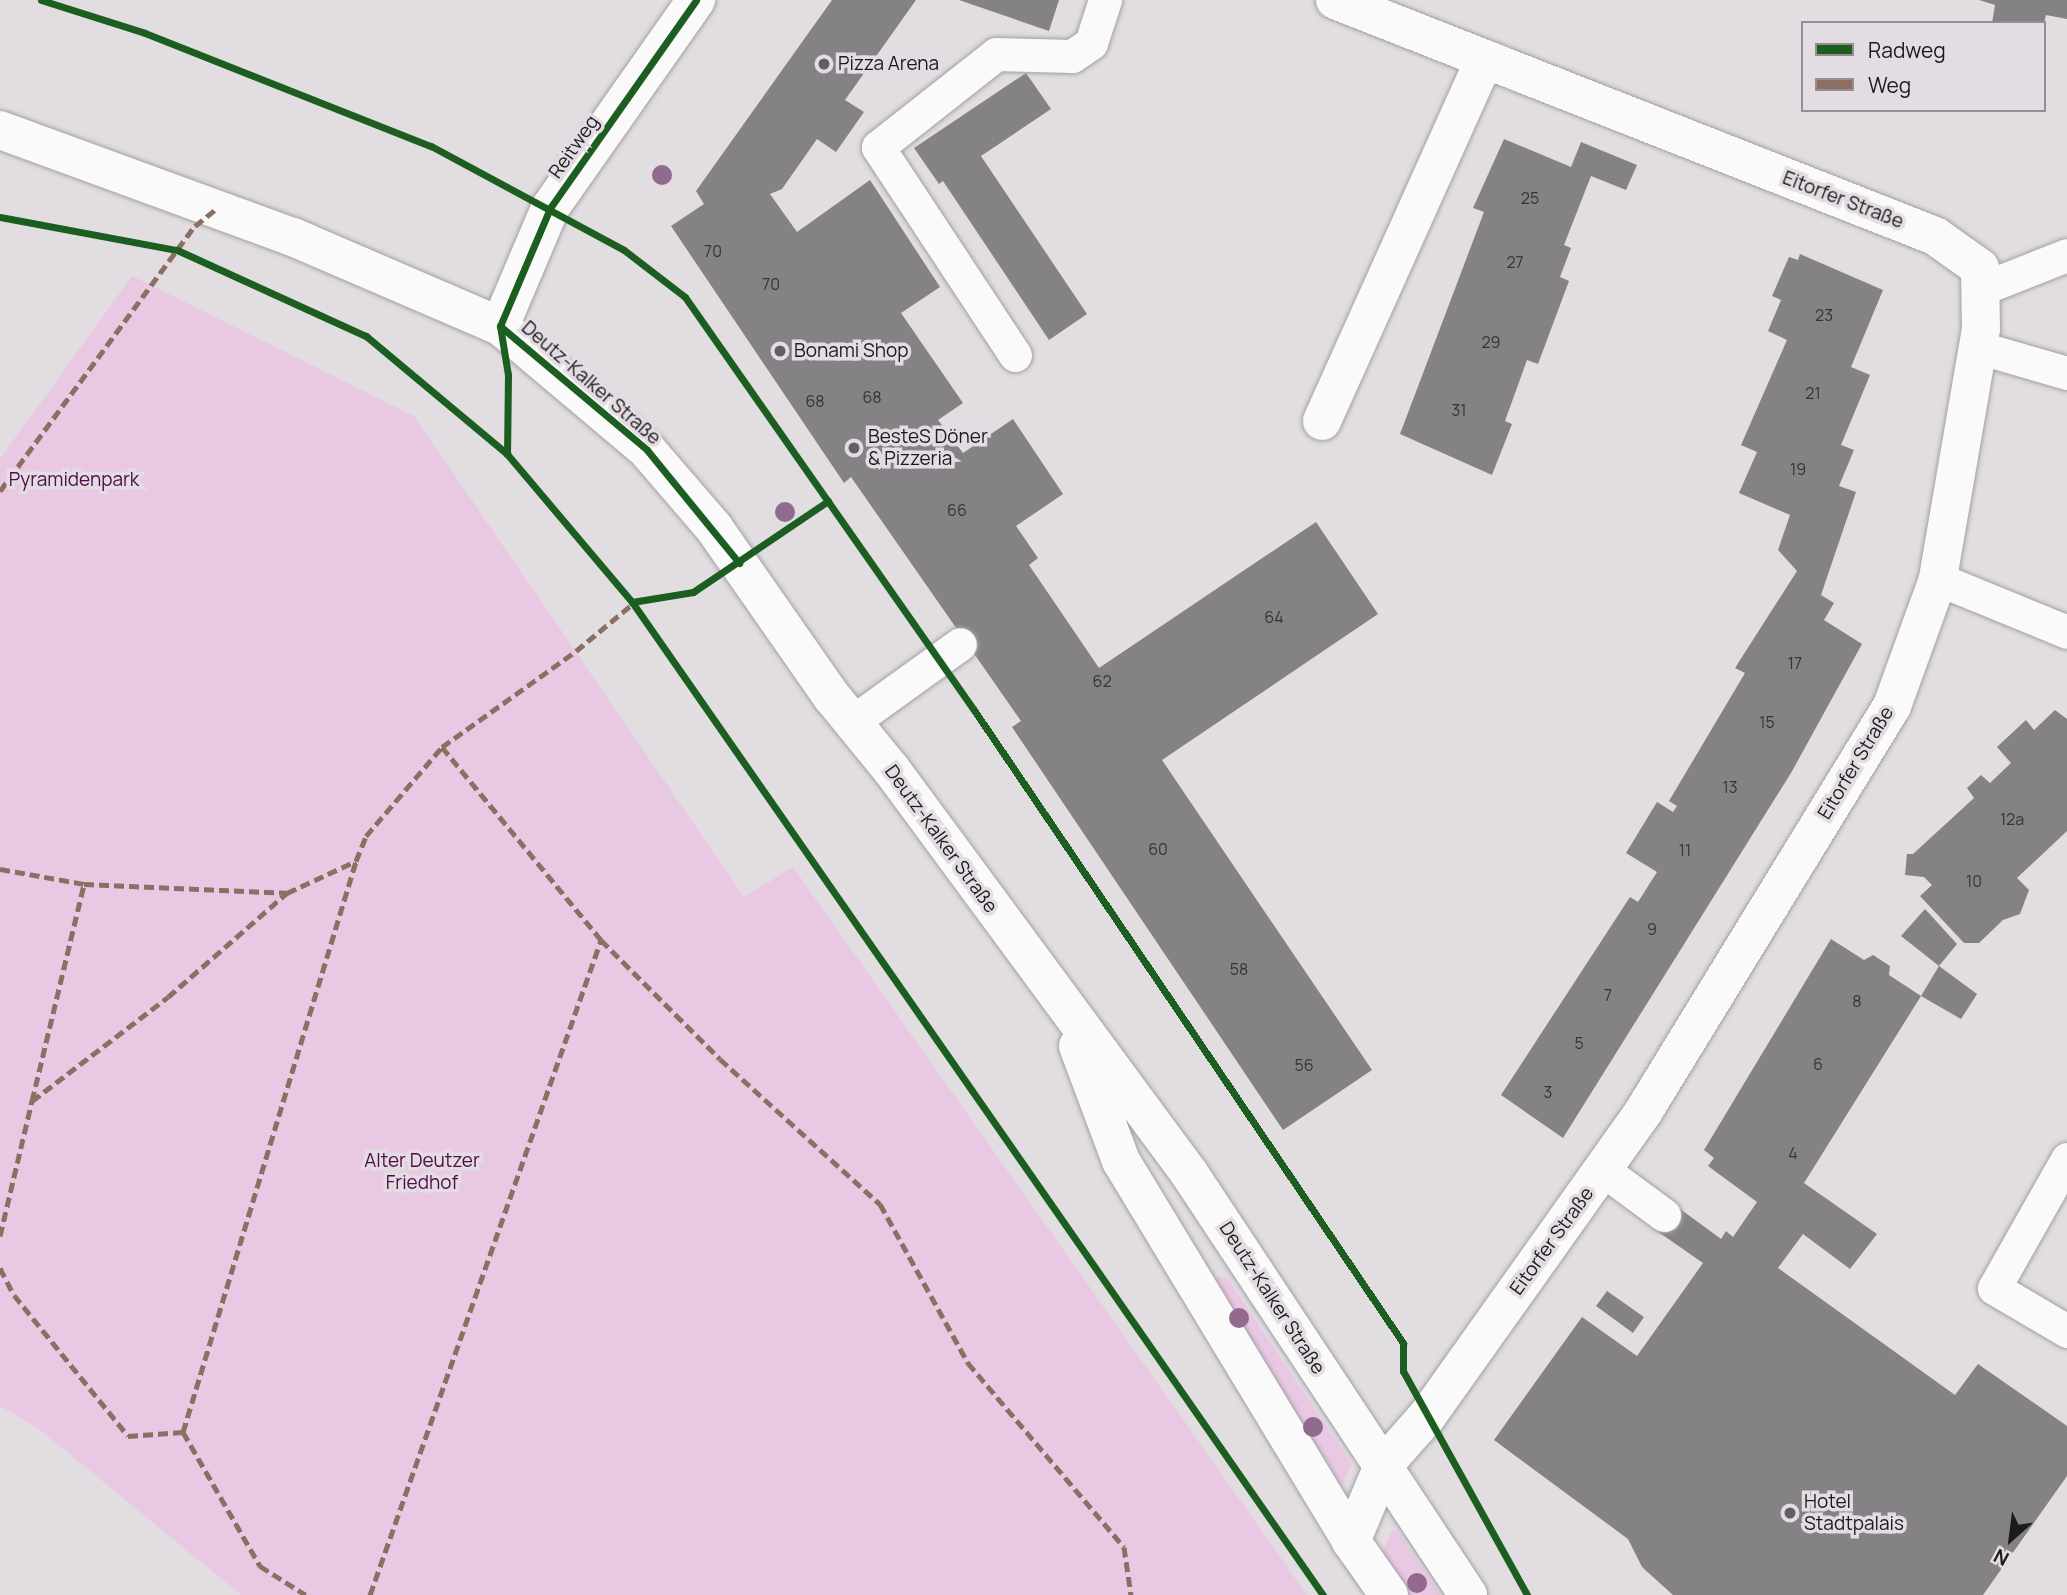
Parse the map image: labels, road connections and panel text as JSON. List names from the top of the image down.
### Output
{
  "streets": {
    "street": ["Reitweg", "Eitorfer Straße", "Deutz-Kalker Straße"]
  },
  "crossings": [
    ["Reitweg", "Deutz-Kalker Straße"],
    ["Eitorfer Straße", "Deutz-Kalker Straße"]
  ],
  "parks": ["Pyramidenpark", "Alter Deutzer Friedhof"],
  "places": [
    "Pizza Arena",
    "Bonami Shop",
    "BesteS Döner & Pizzeria",
    "Hotel Stadtpalais"
  ],
  "house_numbers": [
    "25",
    "70",
    "27",
    "70",
    "23",
    "29",
    "21",
    "68",
    "68",
    "31",
    "19",
    "66",
    "64",
    "17",
    "62",
    "15",
    "13",
    "12a",
    "60",
    "11",
    "10",
    "9",
    "58",
    "7",
    "8",
    "5",
    "6",
    "56",
    "3",
    "4"
  ],
  "legend": ["Radweg", "Weg"],
  "north": "bottom left"
}
